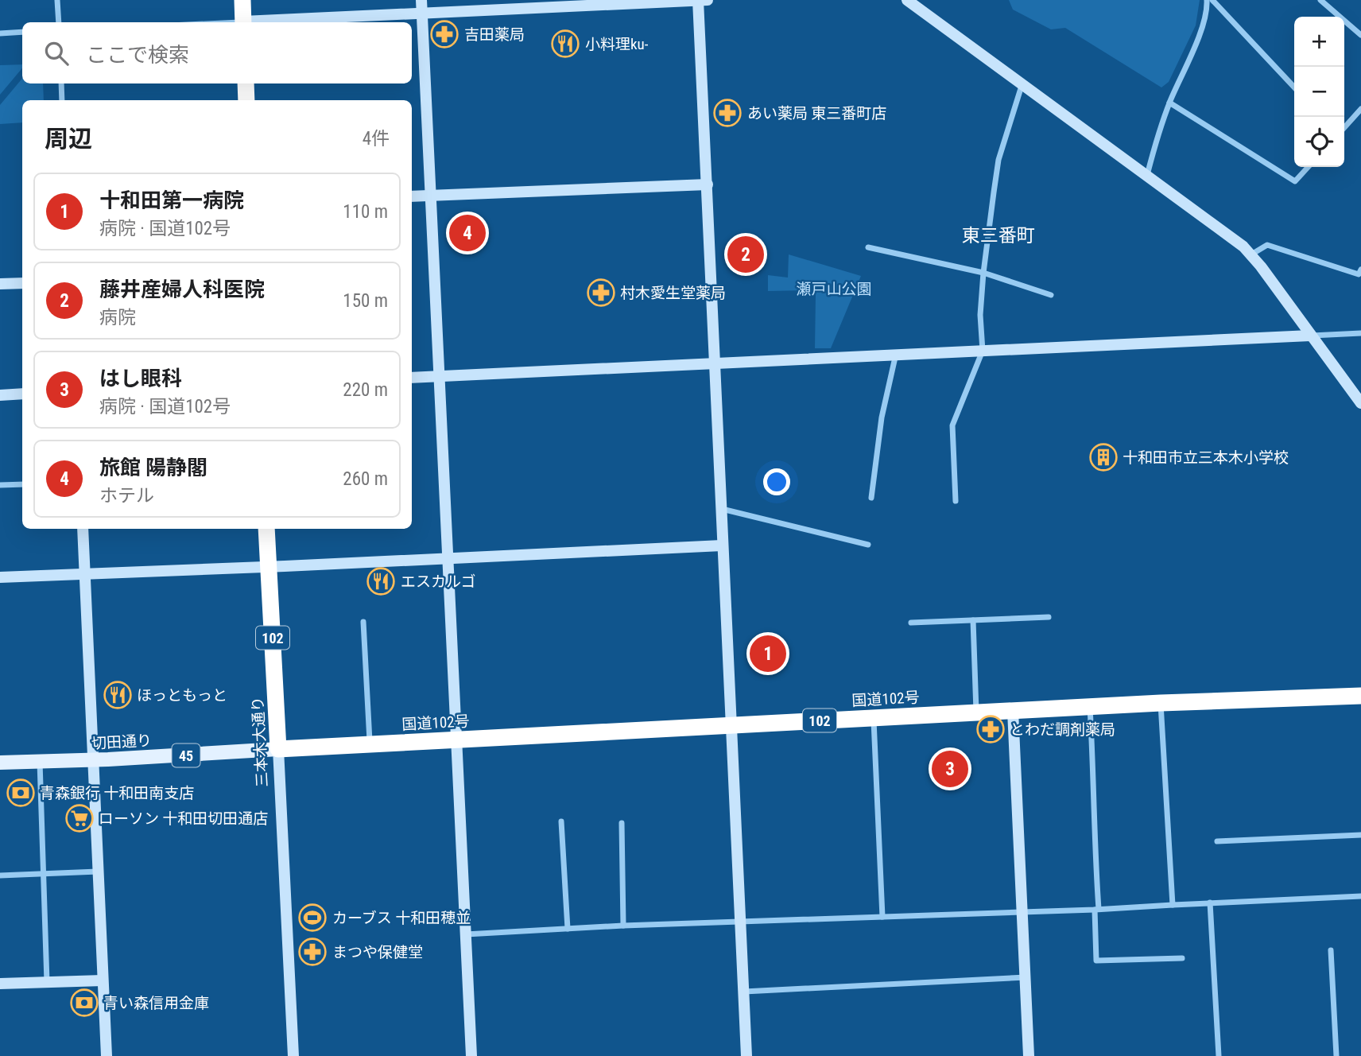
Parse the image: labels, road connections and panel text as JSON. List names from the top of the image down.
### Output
{
  "streets": {
    "highway": ["102", "国道102号", "三本木大通り"],
    "main road": ["切田通り", "45"]
  },
  "crossings": [
    ["国道102号", "切田通り"],
    ["国道102号", "三本木大通り"],
    ["切田通り", "三本木大通り"]
  ],
  "districts": ["東三番町"],
  "parks": ["瀬戸山公園"],
  "places": {
    "pharmacy": [
      "吉田薬局",
      "あい薬局 東三番町店",
      "村木愛生堂薬局",
      "とわだ調剤薬局",
      "まつや保健堂"
    ],
    "restaurant": ["小料理ku-", "エスカルゴ", "ほっともっと"],
    "building": ["十和田市立三本木小学校"],
    "bank": ["青森銀行 十和田南支店", "青い森信用金庫"],
    "supermarket": ["ローソン 十和田切田通店"],
    "sports": ["カーブス 十和田穂並"]
  },
  "page": {
    "map_buttons": ["+", "−"],
    "search": "ここで検索",
    "heading": ["周辺", "4件"],
    "list": [
      {
        "mark": "1",
        "name": "十和田第一病院",
        "note": "病院 · 国道102号",
        "value": "110 m"
      },
      {
        "mark": "2",
        "name": "藤井産婦人科医院",
        "note": "病院",
        "value": "150 m"
      },
      {
        "mark": "3",
        "name": "はし眼科",
        "note": "病院 · 国道102号",
        "value": "220 m"
      },
      {
        "mark": "4",
        "name": "旅館 陽静閣",
        "note": "ホテル",
        "value": "260 m"
      }
    ],
    "pins": [
      "4",
      "2",
      "1",
      "3"
    ]
  }
}
